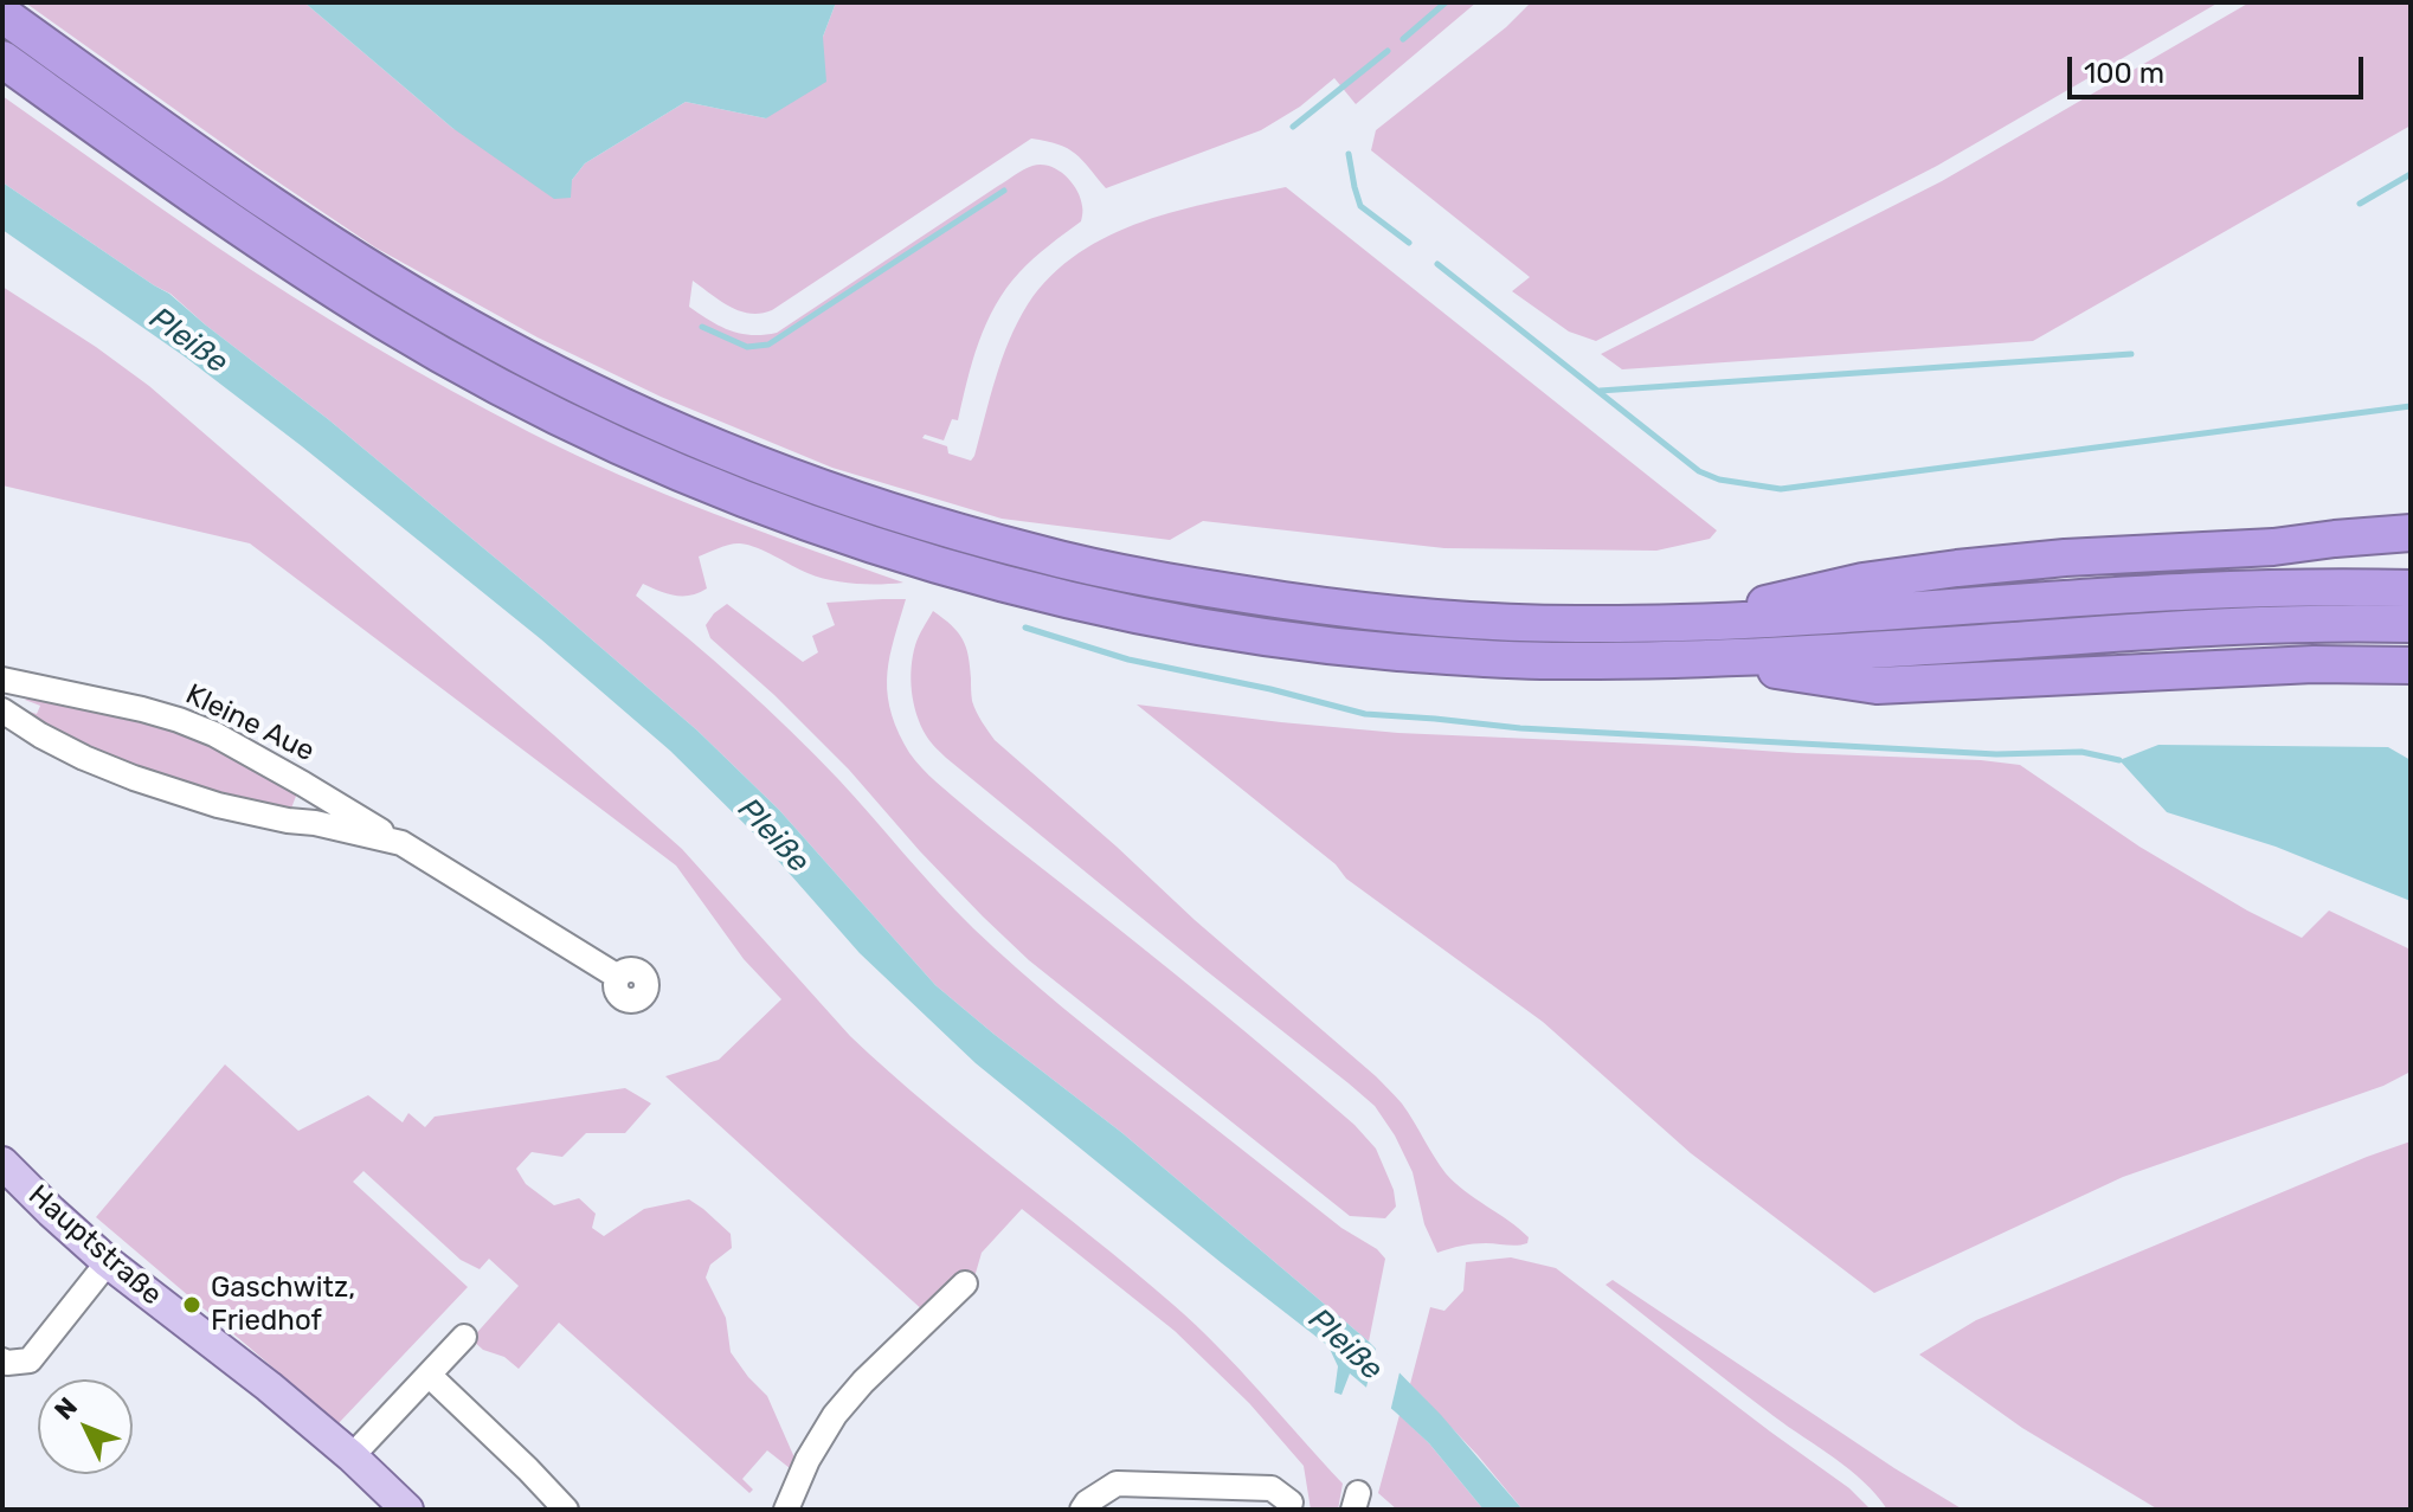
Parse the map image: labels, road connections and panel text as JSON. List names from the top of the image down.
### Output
{
  "streets": {
    "main road": ["Hauptstraße"],
    "street": ["Kleine Aue"]
  },
  "water": ["Pleiße"],
  "places": ["Gaschwitz, Friedhof"],
  "scale_bar": "100 m",
  "north": "top left"
}
